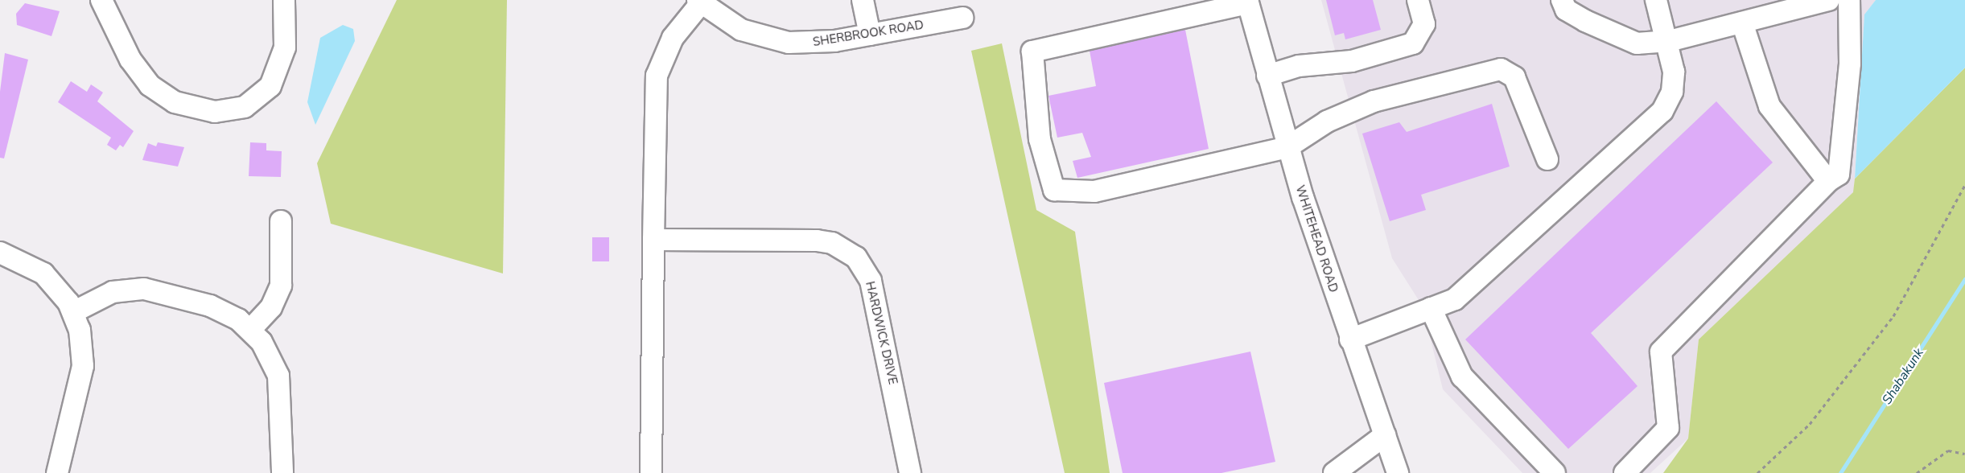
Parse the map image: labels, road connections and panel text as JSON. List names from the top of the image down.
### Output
{
  "streets": {
    "street": ["SHERBROOK ROAD", "WHITEHEAD ROAD", "HARDWICK DRIVE"]
  },
  "water": ["Shabakunk"]
}
